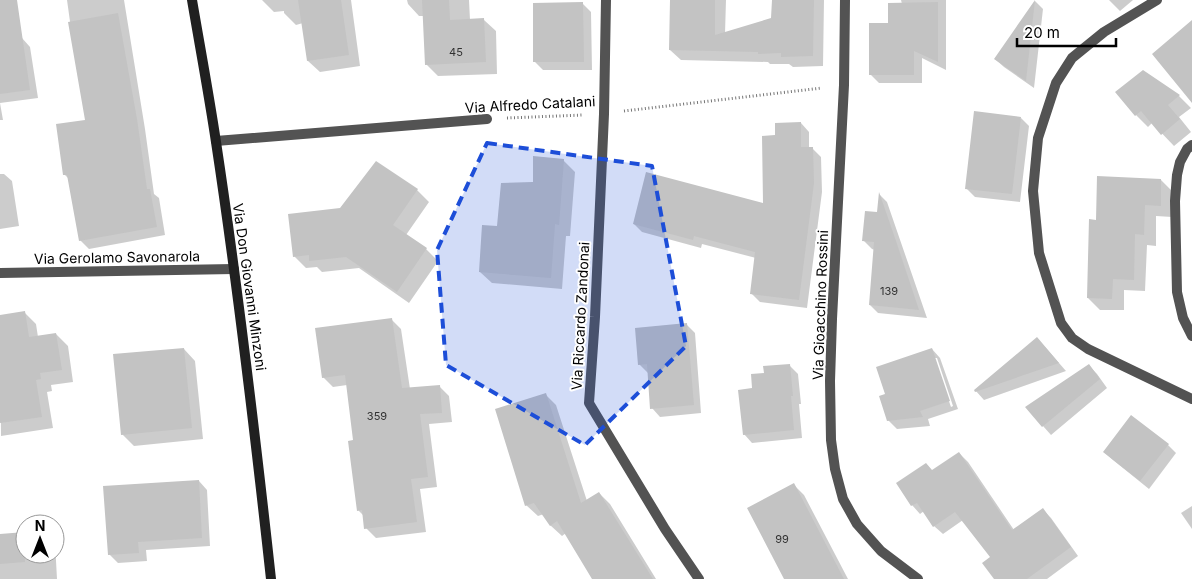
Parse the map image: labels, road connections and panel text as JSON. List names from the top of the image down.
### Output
{
  "streets": {
    "street": [
      "Via Alfredo Catalani",
      "Via Gerolamo Savonarola",
      "Via Don Giovanni Minzoni",
      "Via Gioacchino Rossini",
      "Via Riccardo Zandonai"
    ]
  },
  "crossings": [
    ["Via Alfredo Catalani", "Via Don Giovanni Minzoni"],
    ["Via Alfredo Catalani", "Via Gioacchino Rossini"],
    ["Via Alfredo Catalani", "Via Riccardo Zandonai"],
    ["Via Gerolamo Savonarola", "Via Don Giovanni Minzoni"]
  ],
  "house_numbers": [
    "45",
    "139",
    "359",
    "99"
  ],
  "scale_bar": "20 m",
  "north": "top"
}
